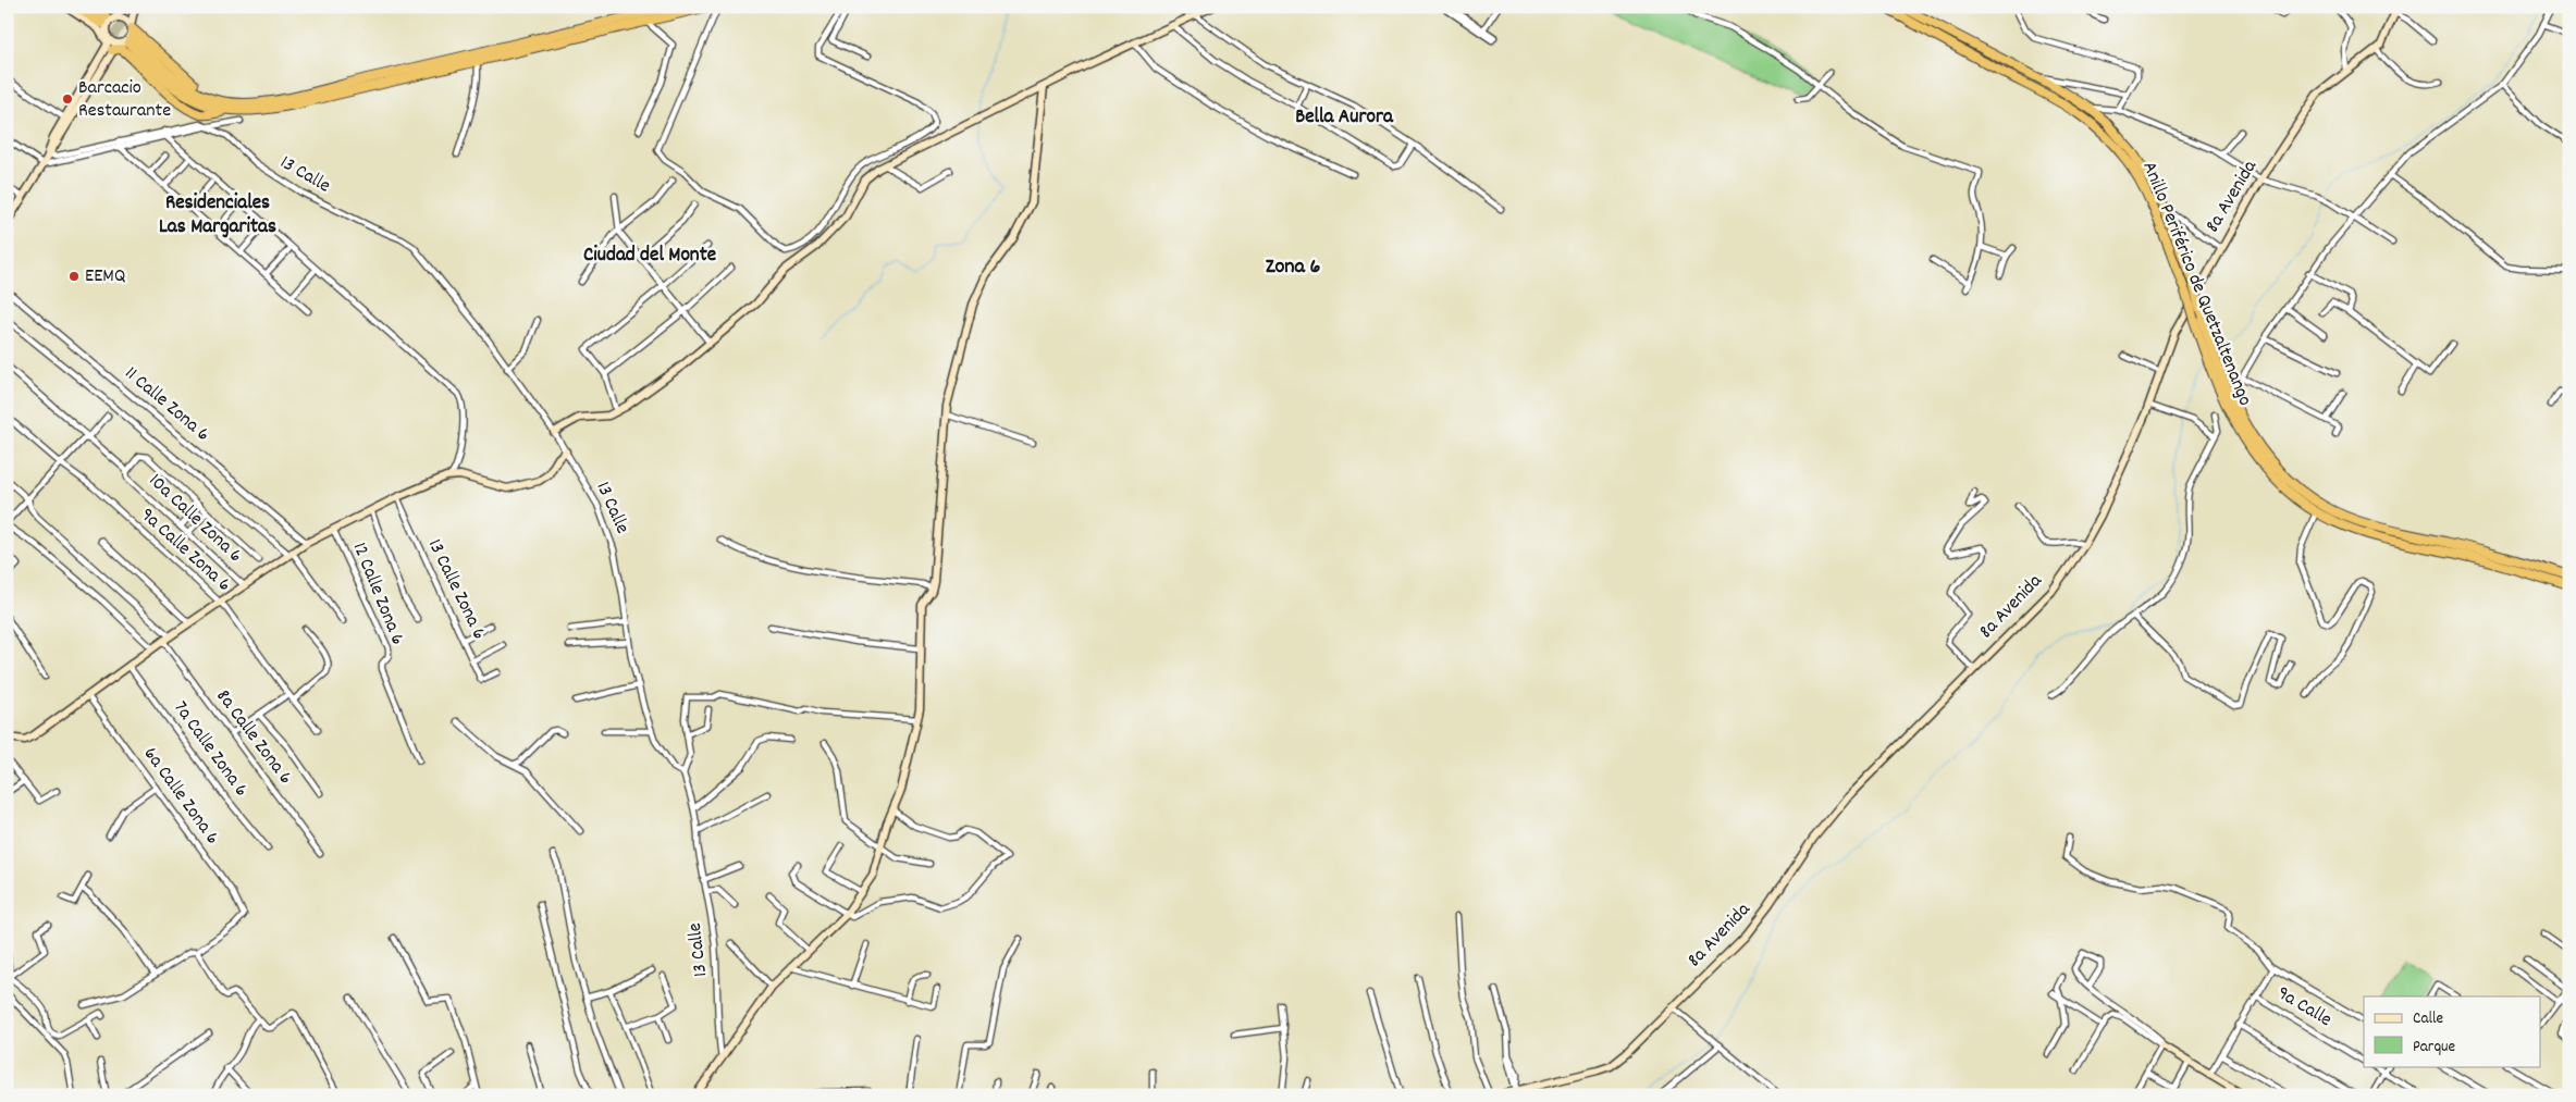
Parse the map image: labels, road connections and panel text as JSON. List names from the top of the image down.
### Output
{
  "streets": {
    "highway": ["Anillo Periférico de Quetzaltenango"],
    "street": [
      "13 Calle",
      "8a Avenida",
      "11 Calle Zona 6",
      "10a Calle Zona 6",
      "9a Calle Zona 6",
      "13 Calle Zona 6",
      "12 Calle Zona 6",
      "8a Calle Zona 6",
      "7a Calle Zona 6",
      "6a Calle Zona 6",
      "9a Calle"
    ]
  },
  "districts": [
    "Bella Aurora",
    "Residenciales Las Margaritas",
    "Ciudad del Monte",
    "Zona 6"
  ],
  "places": ["Barcacio Restaurante", "EEMQ"],
  "legend": ["Calle", "Parque"]
}
